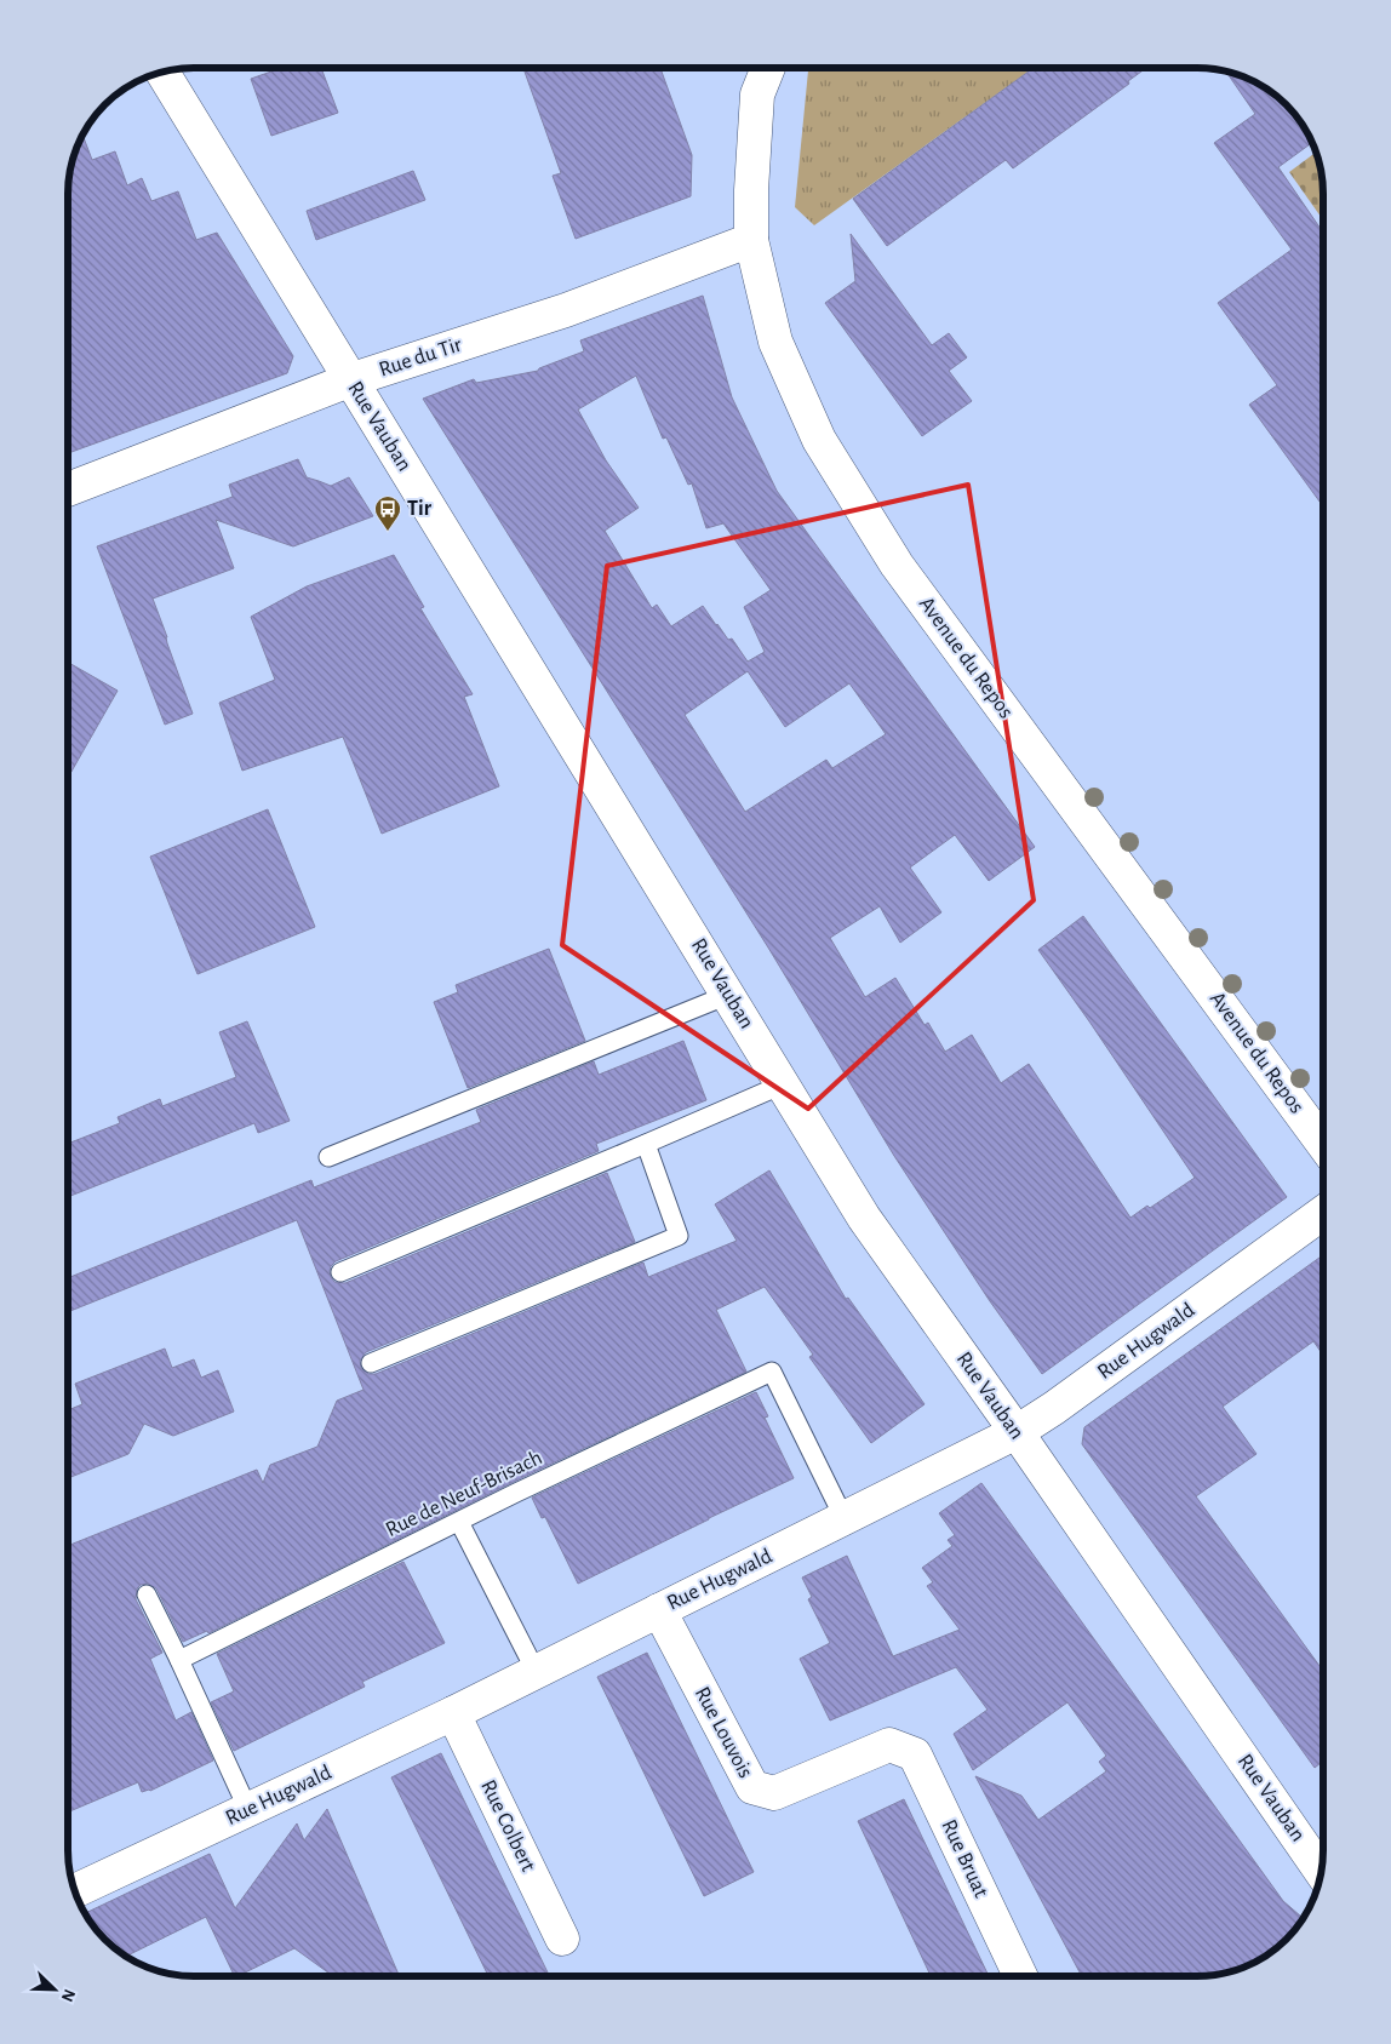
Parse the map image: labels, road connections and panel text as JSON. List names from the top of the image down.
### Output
{
  "streets": {
    "main road": [
      "Rue du Tir",
      "Rue Vauban",
      "Avenue du Repos",
      "Rue Hugwald",
      "Rue Louvois",
      "Rue Colbert",
      "Rue Bruat"
    ],
    "lane": ["Rue de Neuf-Brisach"]
  },
  "crossings": [
    ["Rue du Tir", "Rue Vauban"],
    ["Rue du Tir", "Avenue du Repos"],
    ["Rue Vauban", "Rue Hugwald"],
    ["Rue Hugwald", "Rue de Neuf-Brisach"],
    ["Rue Hugwald", "Rue Louvois"],
    ["Rue Hugwald", "Rue Colbert"],
    ["Rue Louvois", "Rue Bruat"]
  ],
  "places": {
    "bus stop": ["Tir"]
  },
  "north": "bottom right"
}
